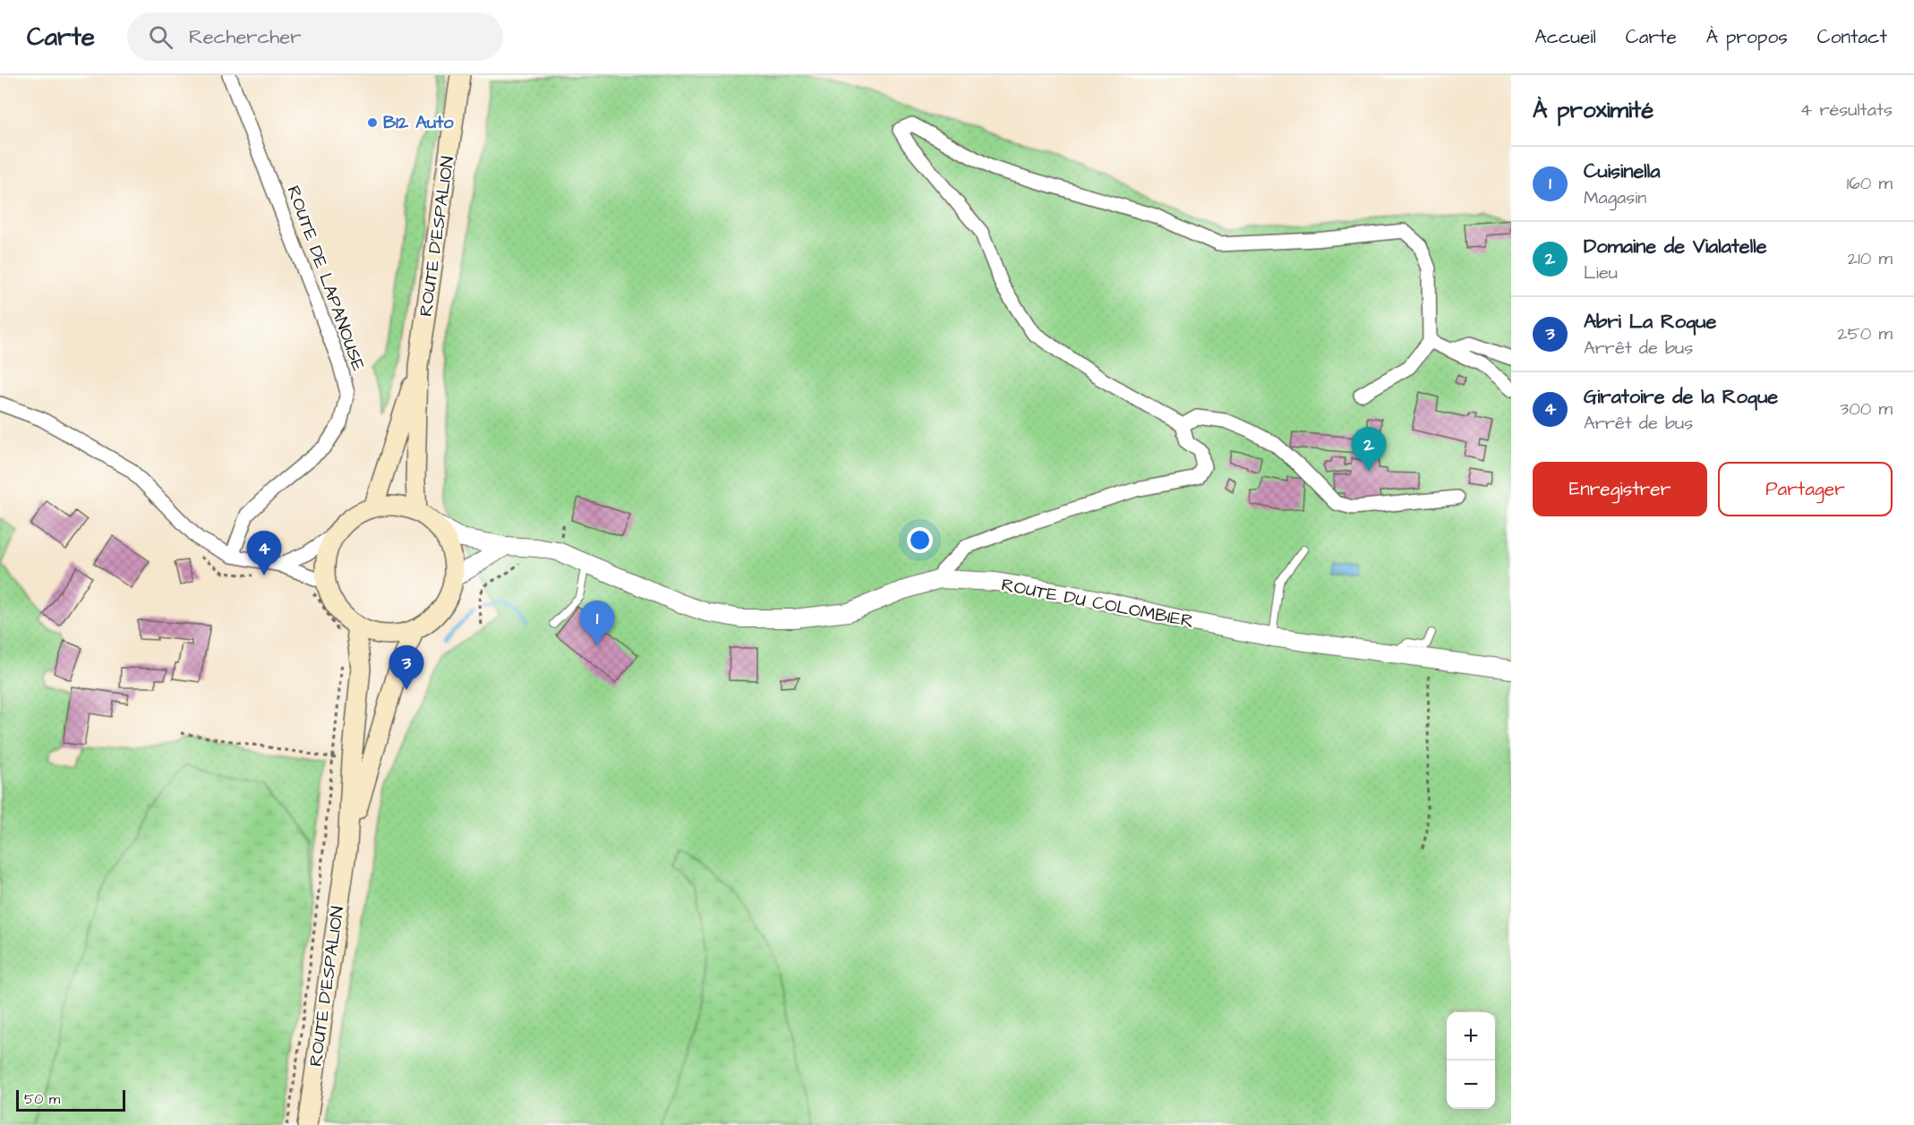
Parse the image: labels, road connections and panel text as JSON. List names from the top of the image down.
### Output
{
  "streets": {
    "main road": ["ROUTE D'ESPALION"],
    "street": ["ROUTE DE LAPANOUSE", "ROUTE DU COLOMBIER"]
  },
  "crossings": [
    ["ROUTE D'ESPALION", "ROUTE DU COLOMBIER"]
  ],
  "places": ["B12 Auto"],
  "scale_bar": "50 m",
  "page": {
    "header": "Carte",
    "search": "Rechercher",
    "nav": [
      "Accueil",
      "Carte",
      "À propos",
      "Contact"
    ],
    "heading": ["À proximité", "4 résultats"],
    "list": [
      {
        "mark": "1",
        "name": "Cuisinella",
        "note": "Magasin",
        "value": "160 m"
      },
      {
        "mark": "2",
        "name": "Domaine de Vialatelle",
        "note": "Lieu",
        "value": "210 m"
      },
      {
        "mark": "3",
        "name": "Abri La Roque",
        "note": "Arrêt de bus",
        "value": "250 m"
      },
      {
        "mark": "4",
        "name": "Giratoire de la Roque",
        "note": "Arrêt de bus",
        "value": "300 m"
      }
    ],
    "pins": [
      "2",
      "4",
      "1",
      "3"
    ],
    "buttons": ["Enregistrer", "Partager"],
    "map_buttons": ["+", "−"],
    "scale": "50 m"
  }
}
